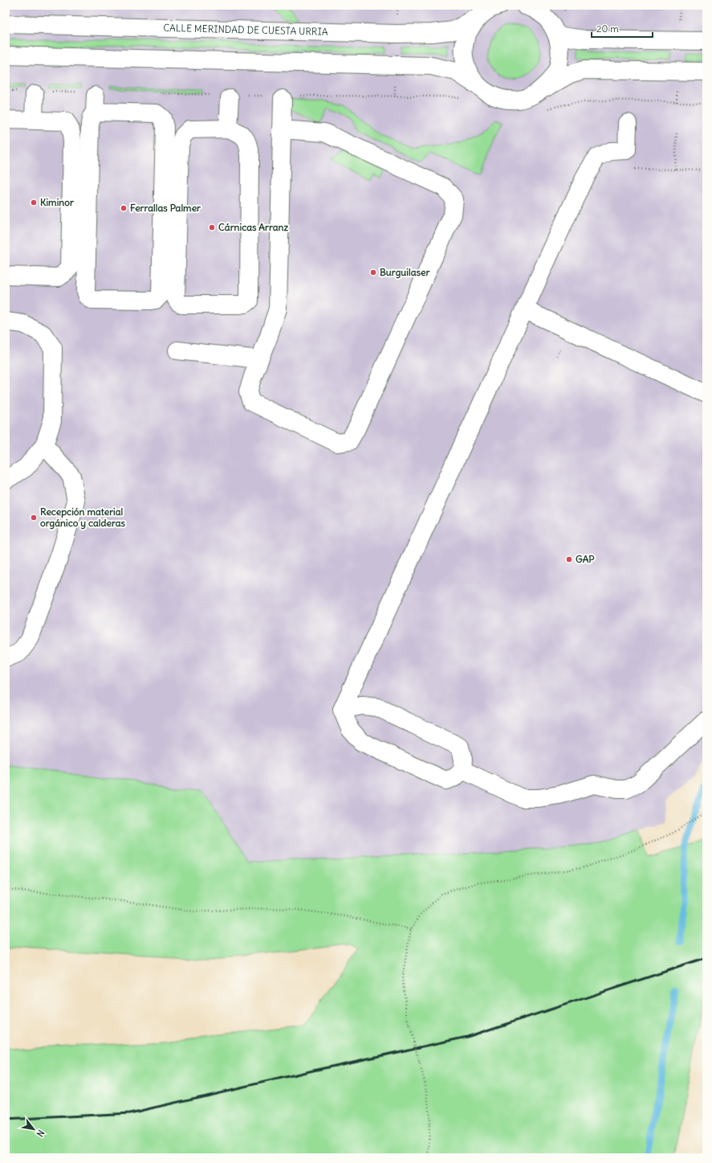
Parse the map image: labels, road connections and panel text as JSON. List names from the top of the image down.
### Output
{
  "streets": {
    "street": ["CALLE MERINDAD DE CUESTA URRIA"]
  },
  "places": [
    "Kiminor",
    "Ferrallas Palmer",
    "Cárnicas Arranz",
    "Burguilaser",
    "Recepción material orgánico y calderas",
    "GAP"
  ],
  "scale_bar": "20 m",
  "north": "bottom right"
}
